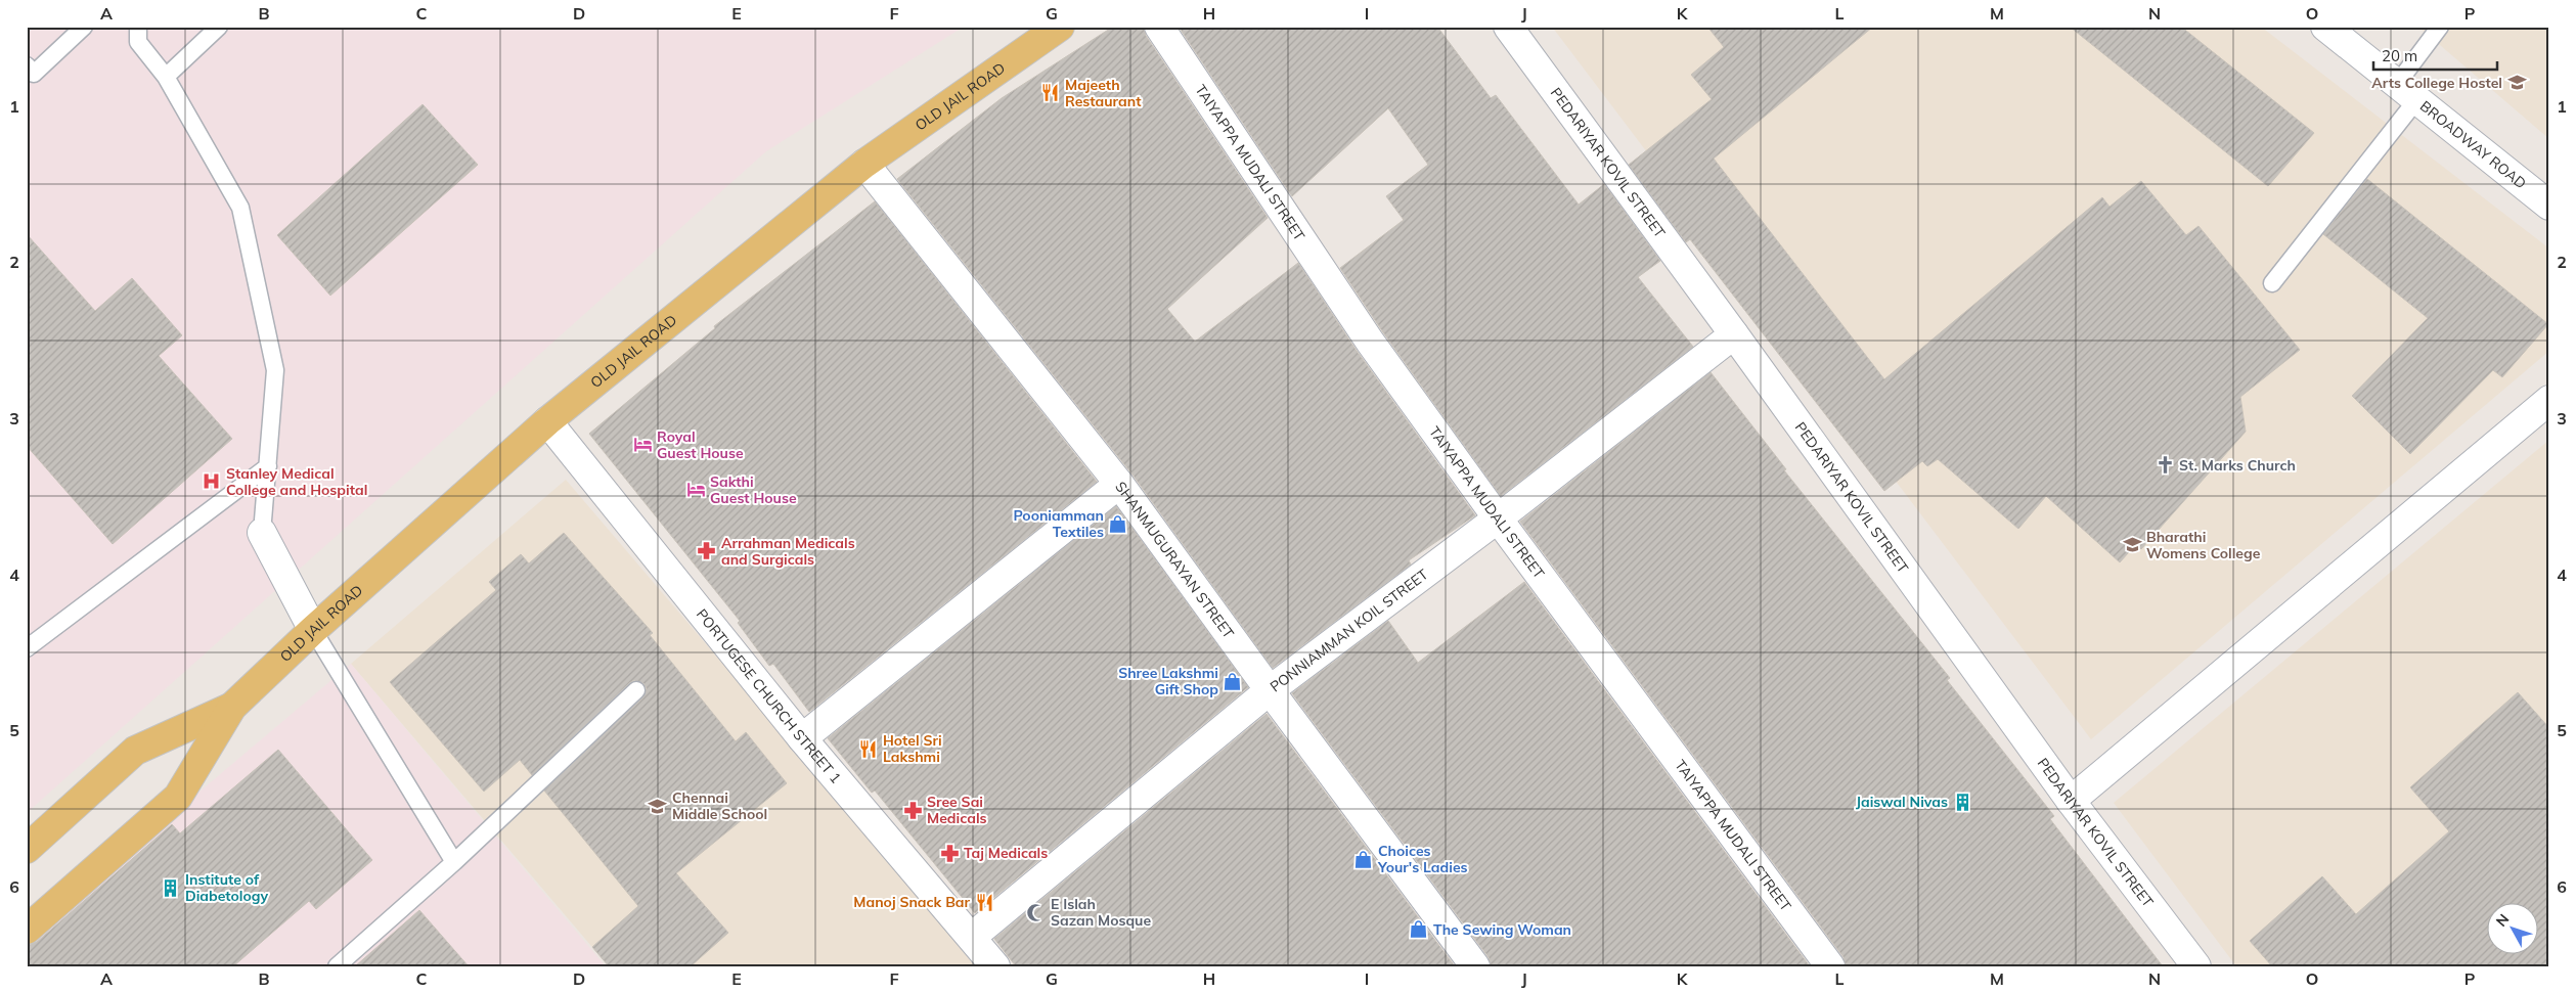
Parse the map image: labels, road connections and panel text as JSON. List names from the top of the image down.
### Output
{
  "streets": {
    "main road": ["OLD JAIL ROAD"],
    "street": [
      "BROADWAY ROAD",
      "PEDARIYAR KOVIL STREET",
      "TAIYAPPA MUDALI STREET",
      "SHANMUGURAYAN STREET",
      "PONNIAMMAN KOIL STREET",
      "PORTUGESE CHURCH STREET 1"
    ]
  },
  "crossings": [
    ["OLD JAIL ROAD", "SHANMUGURAYAN STREET"],
    ["OLD JAIL ROAD", "PORTUGESE CHURCH STREET 1"],
    ["PEDARIYAR KOVIL STREET", "PONNIAMMAN KOIL STREET"],
    ["TAIYAPPA MUDALI STREET", "PONNIAMMAN KOIL STREET"],
    ["SHANMUGURAYAN STREET", "PONNIAMMAN KOIL STREET"],
    ["PONNIAMMAN KOIL STREET", "PORTUGESE CHURCH STREET 1"]
  ],
  "places": {
    "school or university": ["Arts College Hostel", "Bharathi Womens College", "Chennai Middle School"],
    "restaurant": ["Majeeth Restaurant", "Hotel Sri Lakshmi", "Manoj Snack Bar"],
    "hotel": ["Royal Guest House", "Sakthi Guest House"],
    "church": ["St. Marks Church"],
    "hospital": ["Stanley Medical College and Hospital"],
    "shop": [
      "Pooniamman Textiles",
      "Shree Lakshmi Gift Shop",
      "Choices Your's Ladies",
      "The Sewing Woman"
    ],
    "pharmacy": ["Arrahman Medicals and Surgicals", "Sree Sai Medicals", "Taj Medicals"],
    "building": ["Jaiswal Nivas", "Institute of Diabetology"],
    "mosque": ["E Islah Sazan Mosque"]
  },
  "scale_bar": "20 m",
  "north": "top left",
  "grid": {
    "columns": [
      "A",
      "B",
      "C",
      "D",
      "E",
      "F",
      "G",
      "H",
      "I",
      "J",
      "K",
      "L",
      "M",
      "N",
      "O",
      "P"
    ],
    "rows": [
      "1",
      "2",
      "3",
      "4",
      "5",
      "6"
    ]
  }
}
